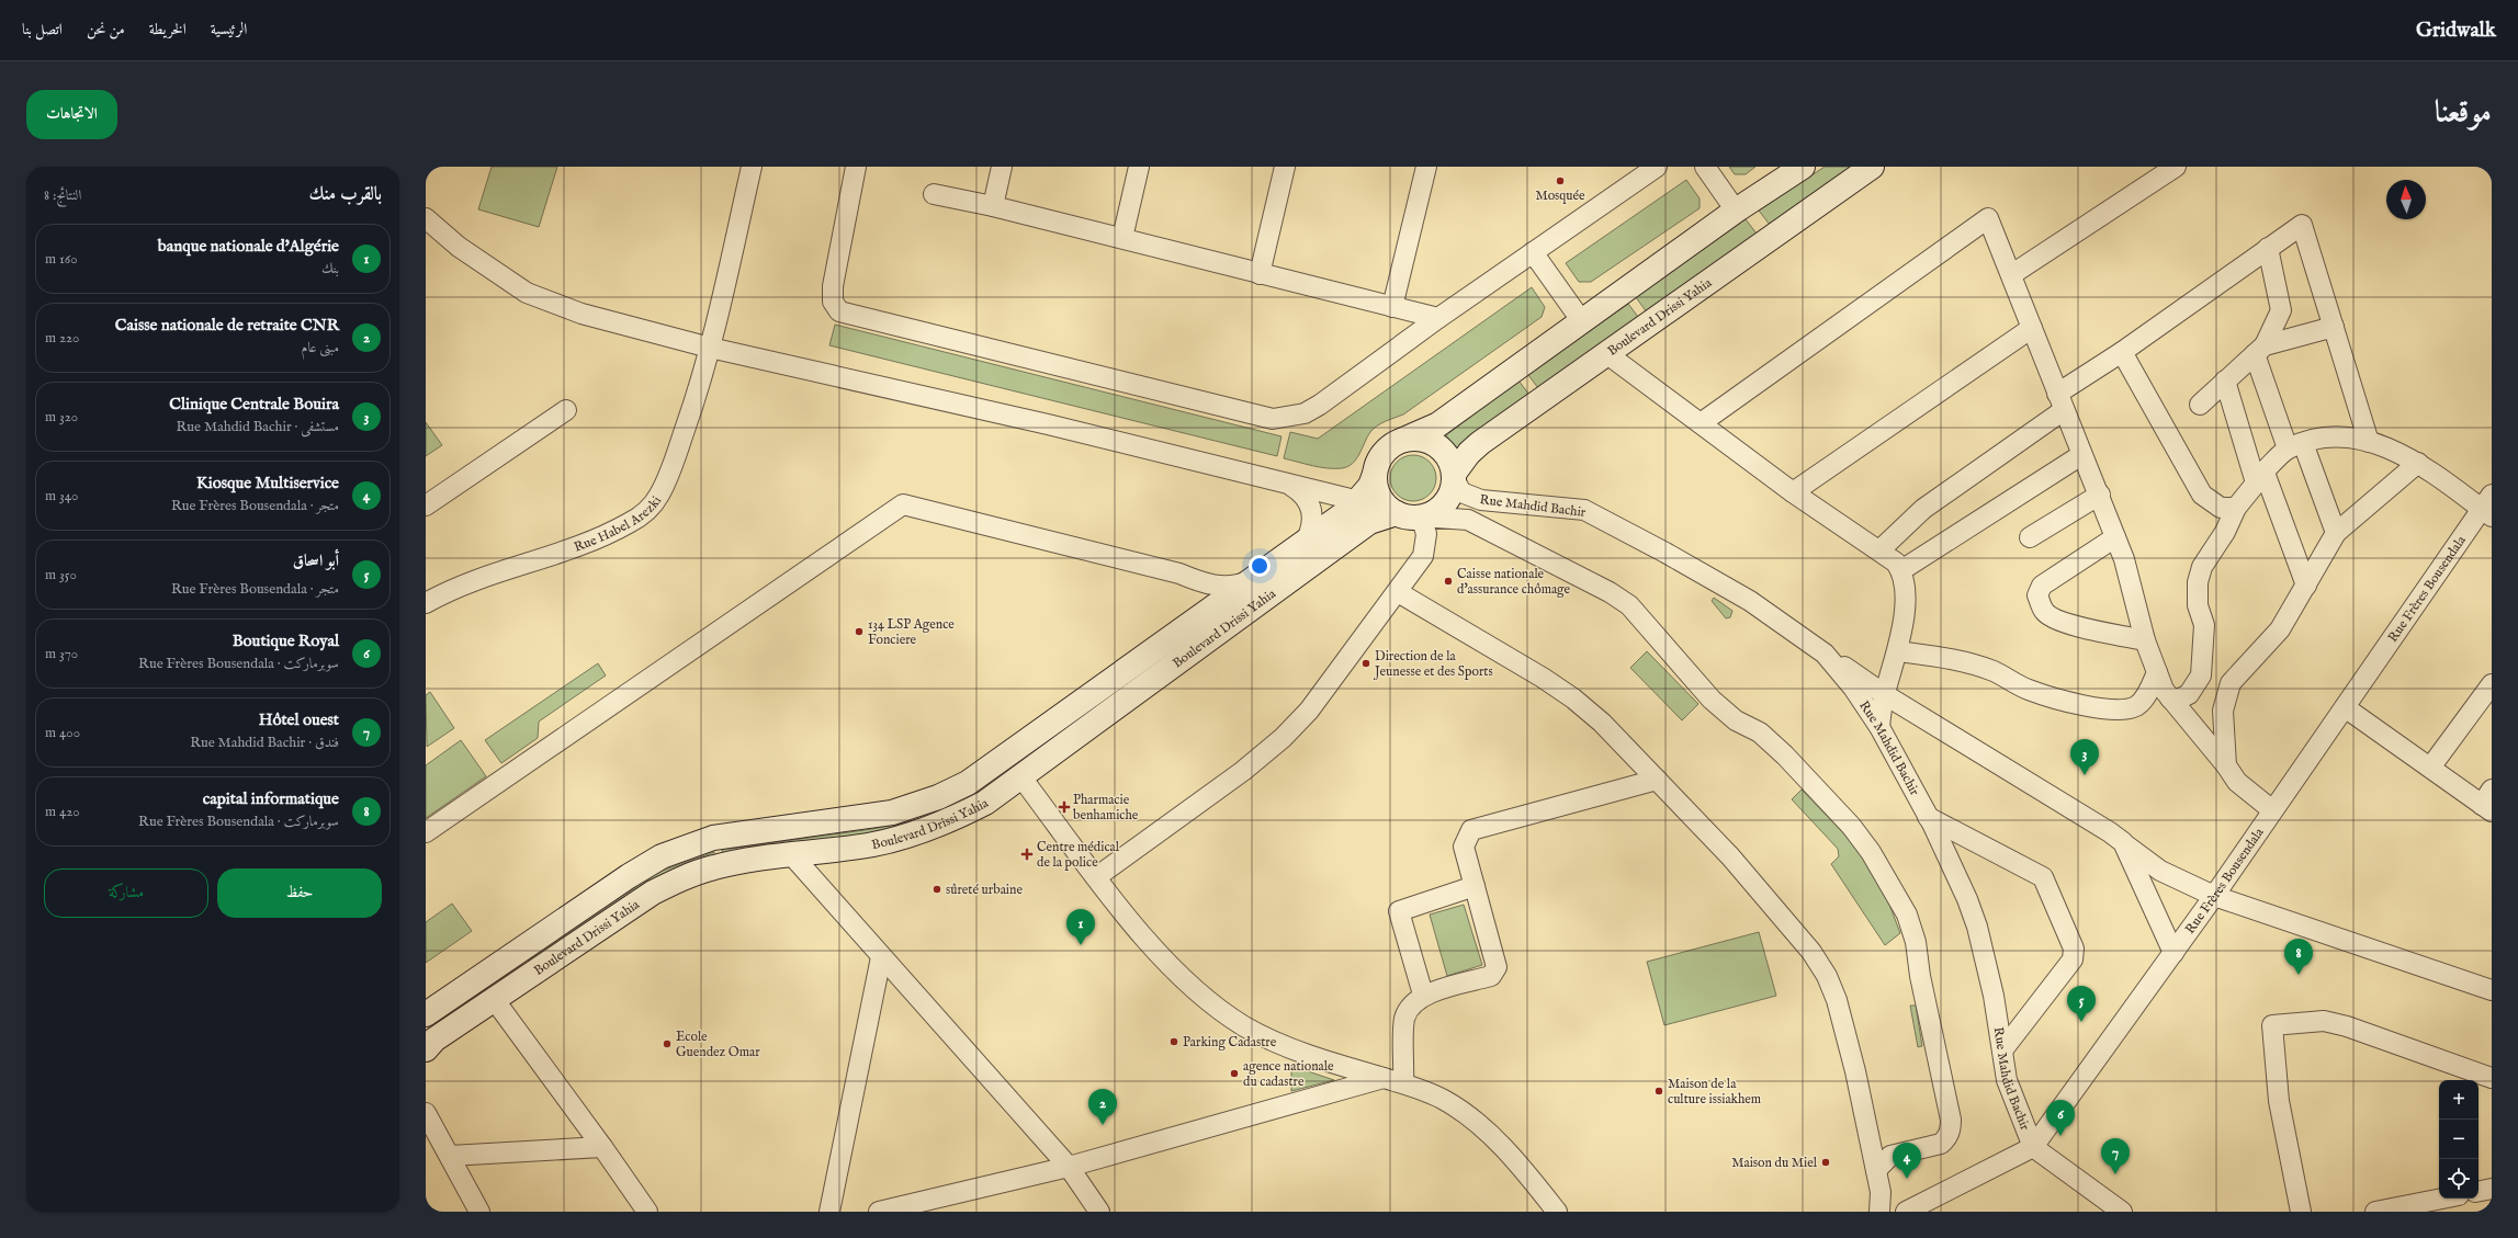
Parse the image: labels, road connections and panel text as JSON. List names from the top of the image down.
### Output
{
  "streets": {
    "main road": ["Boulevard Drissi Yahia"],
    "street": ["Rue Mahdid Bachir", "Rue Habel Arezki", "Rue Frères Bousendala"]
  },
  "crossings": [
    ["Boulevard Drissi Yahia", "Rue Mahdid Bachir"],
    ["Rue Mahdid Bachir", "Rue Frères Bousendala"]
  ],
  "places": {
    "other": [
      "Mosquée",
      "Caisse nationale d'assurance chômage",
      "134 LSP Agence Fonciere",
      "Direction de la Jeunesse et des Sports",
      "sûreté urbaine",
      "Parking Cadastre",
      "Ecole Guendez Omar",
      "agence nationale du cadastre",
      "Maison de la culture issiakhem",
      "Maison du Miel"
    ],
    "health": ["Pharmacie benhamiche", "Centre médical de la police"]
  },
  "north": "top",
  "page": {
    "header": "Gridwalk",
    "nav": [
      "الرئيسية",
      "الخريطة",
      "من نحن",
      "اتصل بنا"
    ],
    "title": "موقعنا",
    "buttons": [
      "الاتجاهات",
      ["حفظ", "مشاركة"]
    ],
    "heading": ["بالقرب منك", "النتائج: 8"],
    "list": [
      {
        "mark": "1",
        "name": "banque nationale d'Algérie",
        "note": "بنك",
        "value": "160 m"
      },
      {
        "mark": "2",
        "name": "Caisse nationale de retraite CNR",
        "note": "مبنى عام",
        "value": "220 m"
      },
      {
        "mark": "3",
        "name": "Clinique Centrale Bouira",
        "note": "مستشفى · Rue Mahdid Bachir",
        "value": "320 m"
      },
      {
        "mark": "4",
        "name": "Kiosque Multiservice",
        "note": "متجر · Rue Frères Bousendala",
        "value": "340 m"
      },
      {
        "mark": "5",
        "name": "أبو اسحاق",
        "note": "متجر · Rue Frères Bousendala",
        "value": "350 m"
      },
      {
        "mark": "6",
        "name": "Boutique Royal",
        "note": "سوبرماركت · Rue Frères Bousendala",
        "value": "370 m"
      },
      {
        "mark": "7",
        "name": "Hôtel ouest",
        "note": "فندق · Rue Mahdid Bachir",
        "value": "400 m"
      },
      {
        "mark": "8",
        "name": "capital informatique",
        "note": "سوبرماركت · Rue Frères Bousendala",
        "value": "420 m"
      }
    ],
    "pins": [
      "3",
      "1",
      "8",
      "5",
      "2",
      "6",
      "7",
      "4"
    ],
    "map_buttons": ["+", "−"]
  }
}
